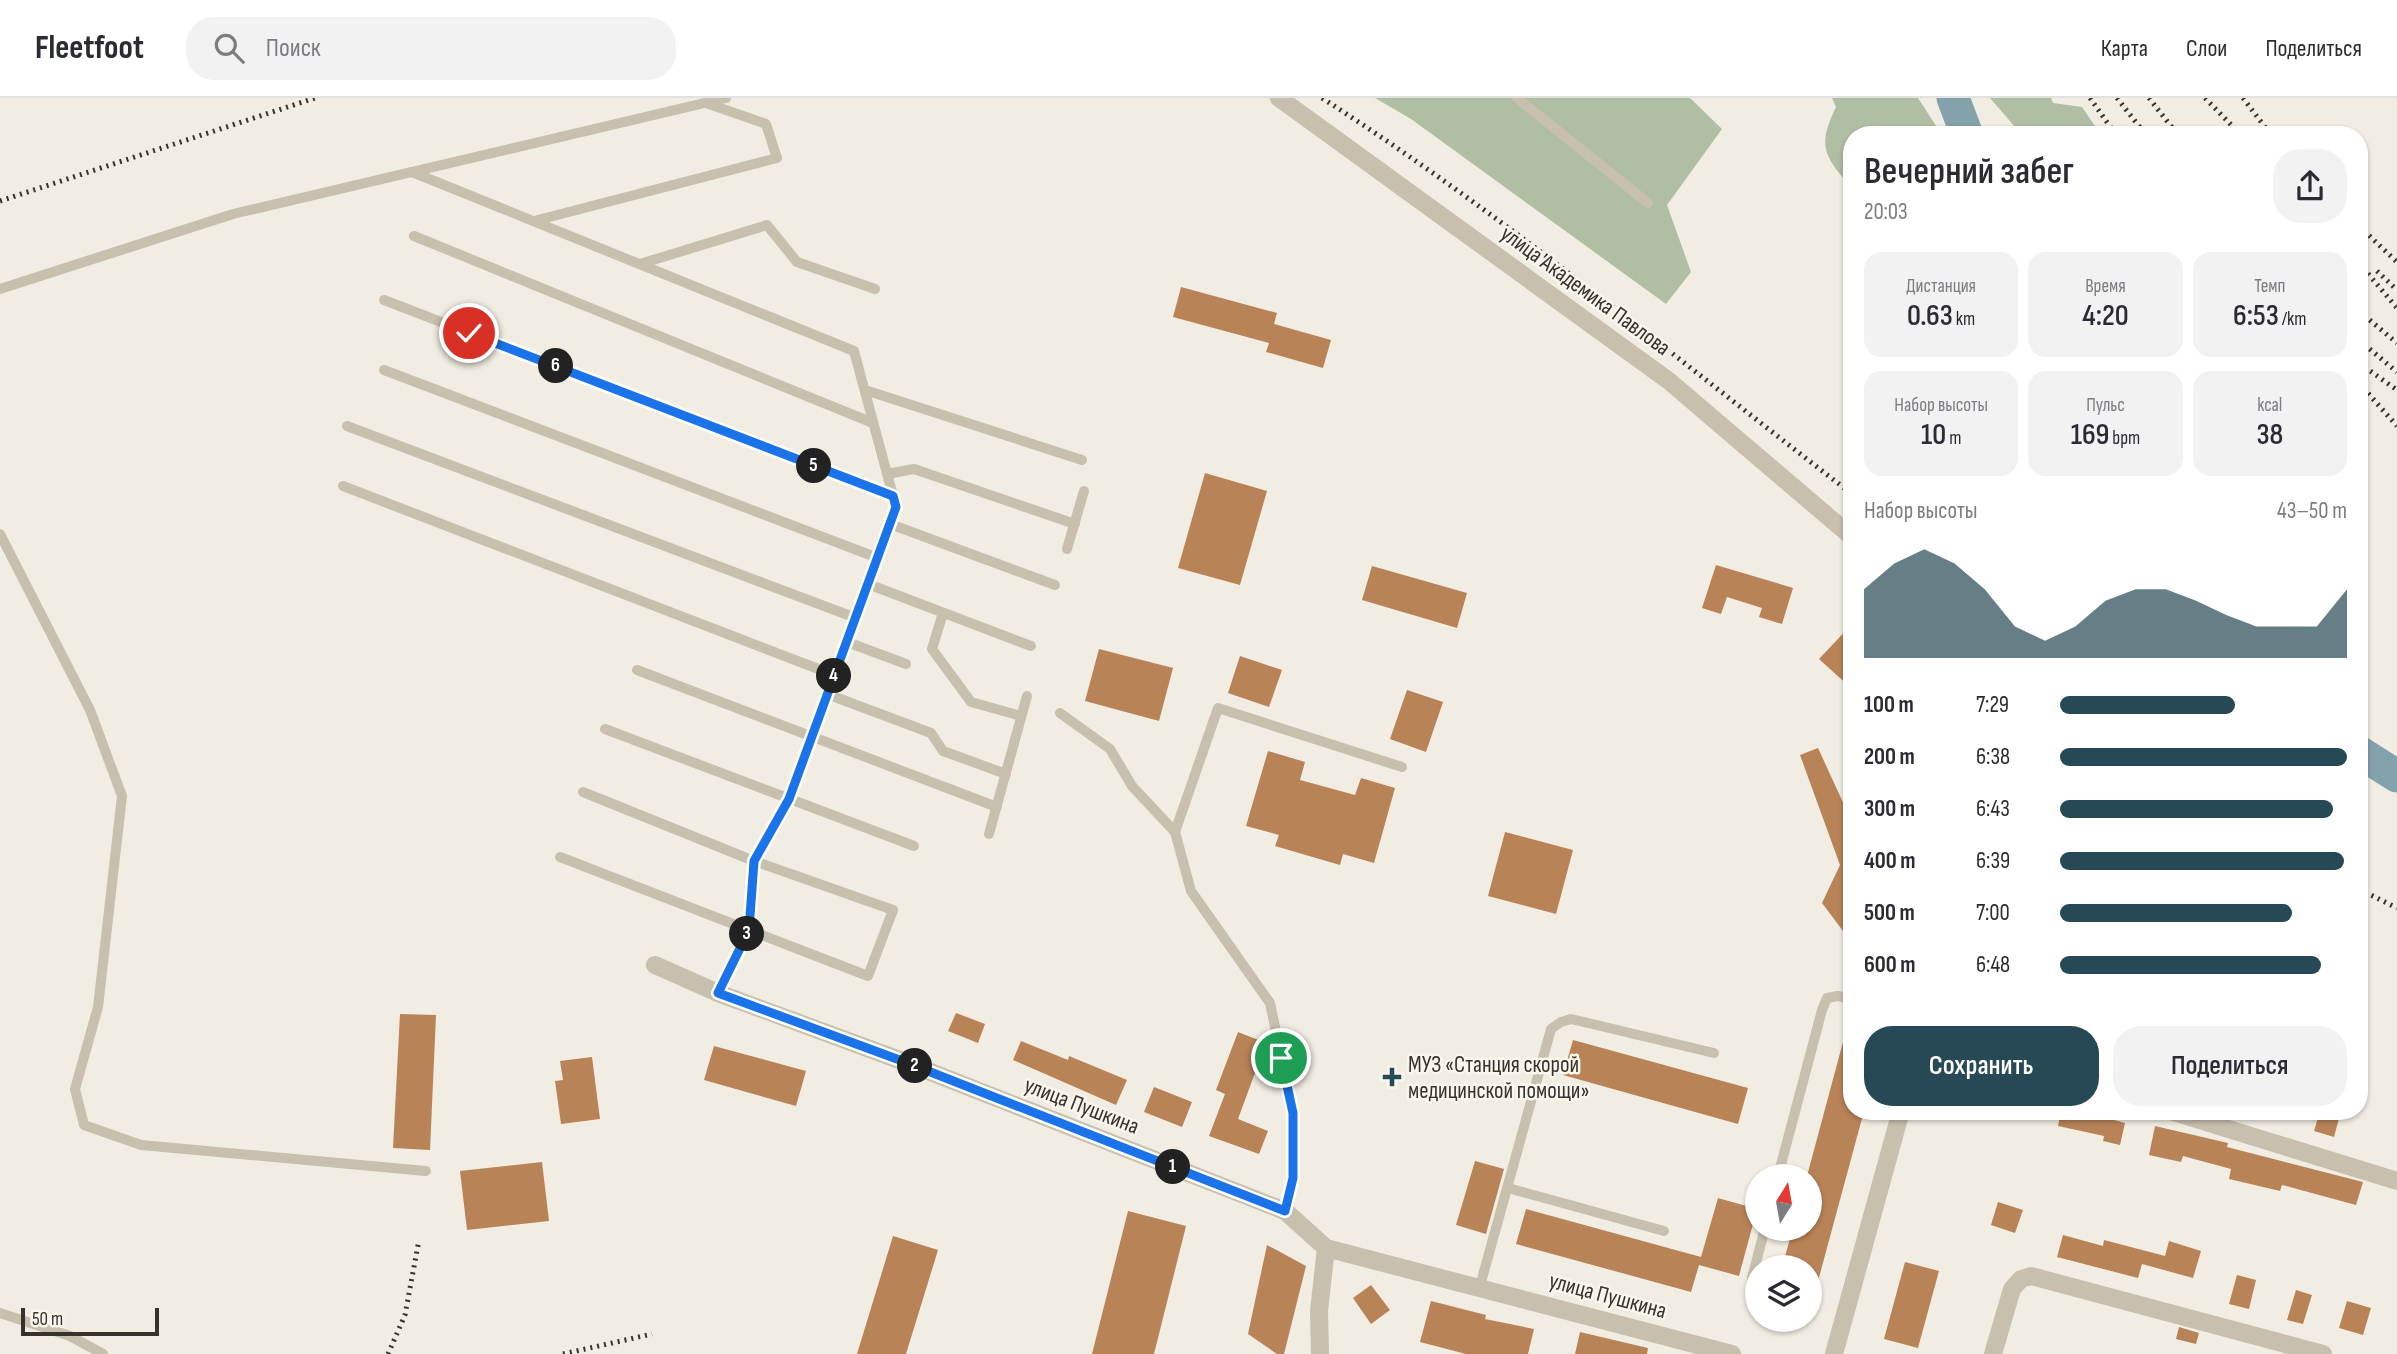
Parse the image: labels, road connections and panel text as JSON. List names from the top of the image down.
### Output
{
  "streets": {
    "street": ["улица Академика Павлова", "улица Пушкина"]
  },
  "places": {
    "health": ["МУЗ «Станция скорой медицинской помощи»"]
  },
  "scale_bar": "50 m",
  "north": "top",
  "page": {
    "header": "Fleetfoot",
    "search": "Поиск",
    "nav": ["Карта", "Слои", "Поделиться"],
    "heading": ["Вечерний забег", "20:03"],
    "stats": [
      ["Дистанция", "0.63 km"],
      ["Время", "4:20"],
      ["Темп", "6:53 /km"],
      ["Набор высоты", "10 m"],
      ["Пульс", "169 bpm"],
      ["kcal", "38"]
    ],
    "pins": [
      "6",
      "5",
      "4",
      "3",
      "2",
      "1"
    ],
    "chart": ["Набор высоты", "43–50 m"],
    "list": [
      {
        "name": "100 m",
        "note": "7:29"
      },
      {
        "name": "200 m",
        "note": "6:38"
      },
      {
        "name": "300 m",
        "note": "6:43"
      },
      {
        "name": "400 m",
        "note": "6:39"
      },
      {
        "name": "500 m",
        "note": "7:00"
      },
      {
        "name": "600 m",
        "note": "6:48"
      }
    ],
    "buttons": ["Сохранить", "Поделиться"],
    "scale": "50 m"
  }
}
